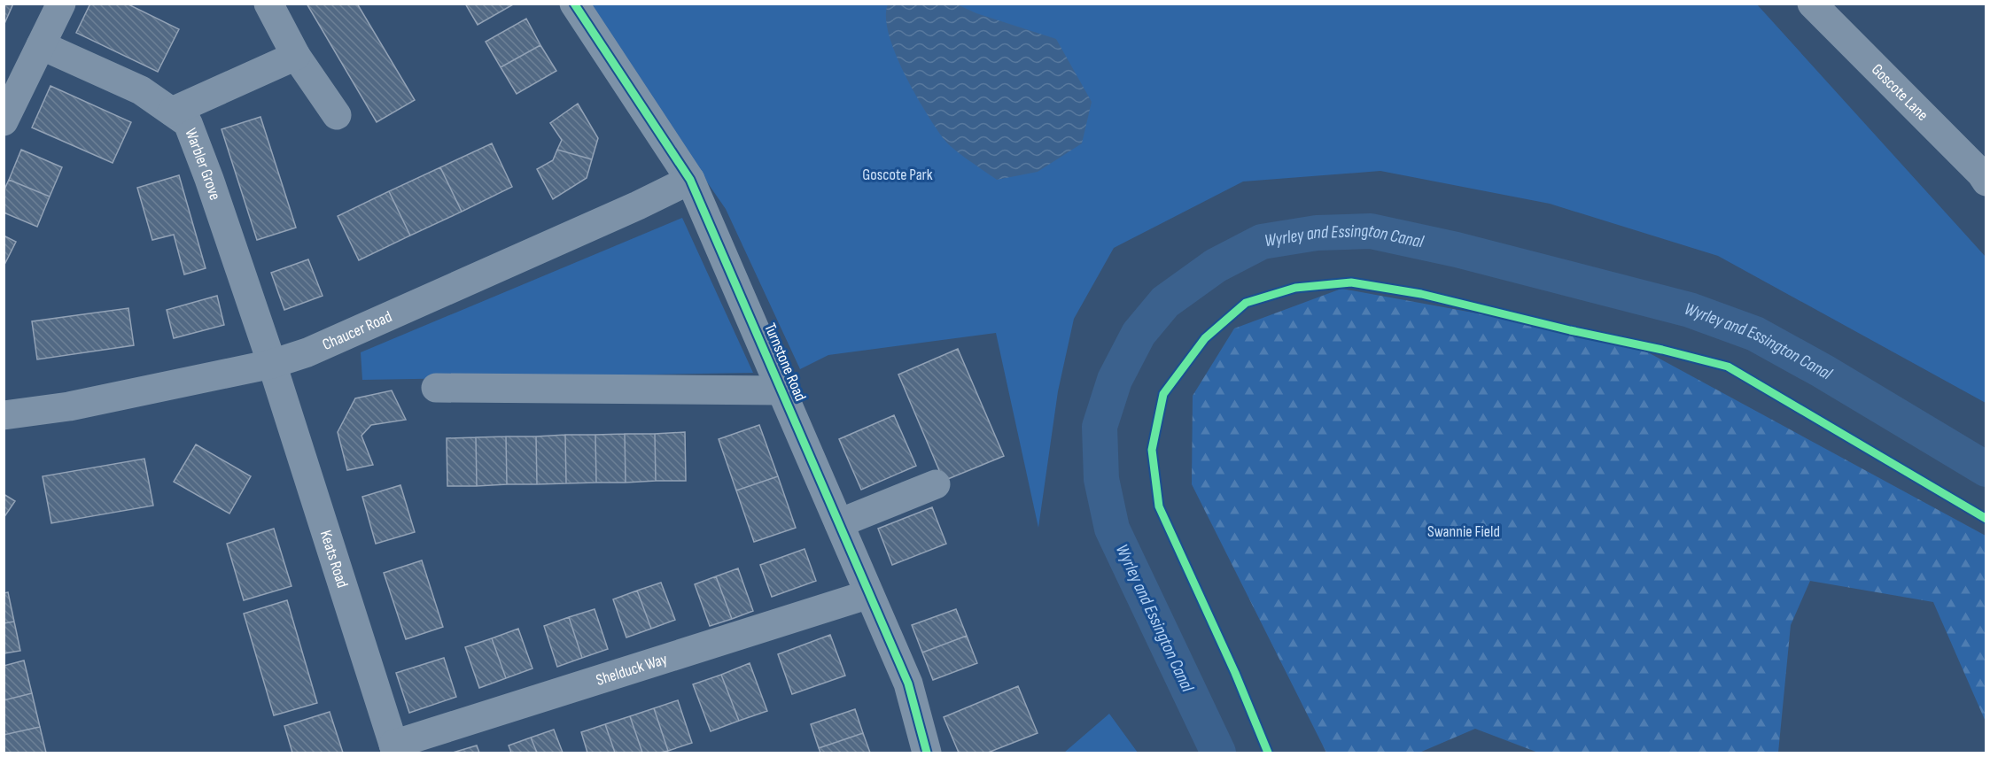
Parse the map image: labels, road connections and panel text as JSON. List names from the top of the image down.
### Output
{
  "streets": {
    "street": [
      "Goscote Lane",
      "Warbler Grove",
      "Chaucer Road",
      "Turnstone Road",
      "Keats Road",
      "Shelduck Way"
    ]
  },
  "crossings": [
    ["Warbler Grove", "Chaucer Road"],
    ["Warbler Grove", "Keats Road"],
    ["Chaucer Road", "Turnstone Road"],
    ["Chaucer Road", "Keats Road"],
    ["Turnstone Road", "Shelduck Way"],
    ["Keats Road", "Shelduck Way"]
  ],
  "water": ["Wyrley and Essington Canal"],
  "parks": ["Goscote Park", "Swannie Field"]
}
